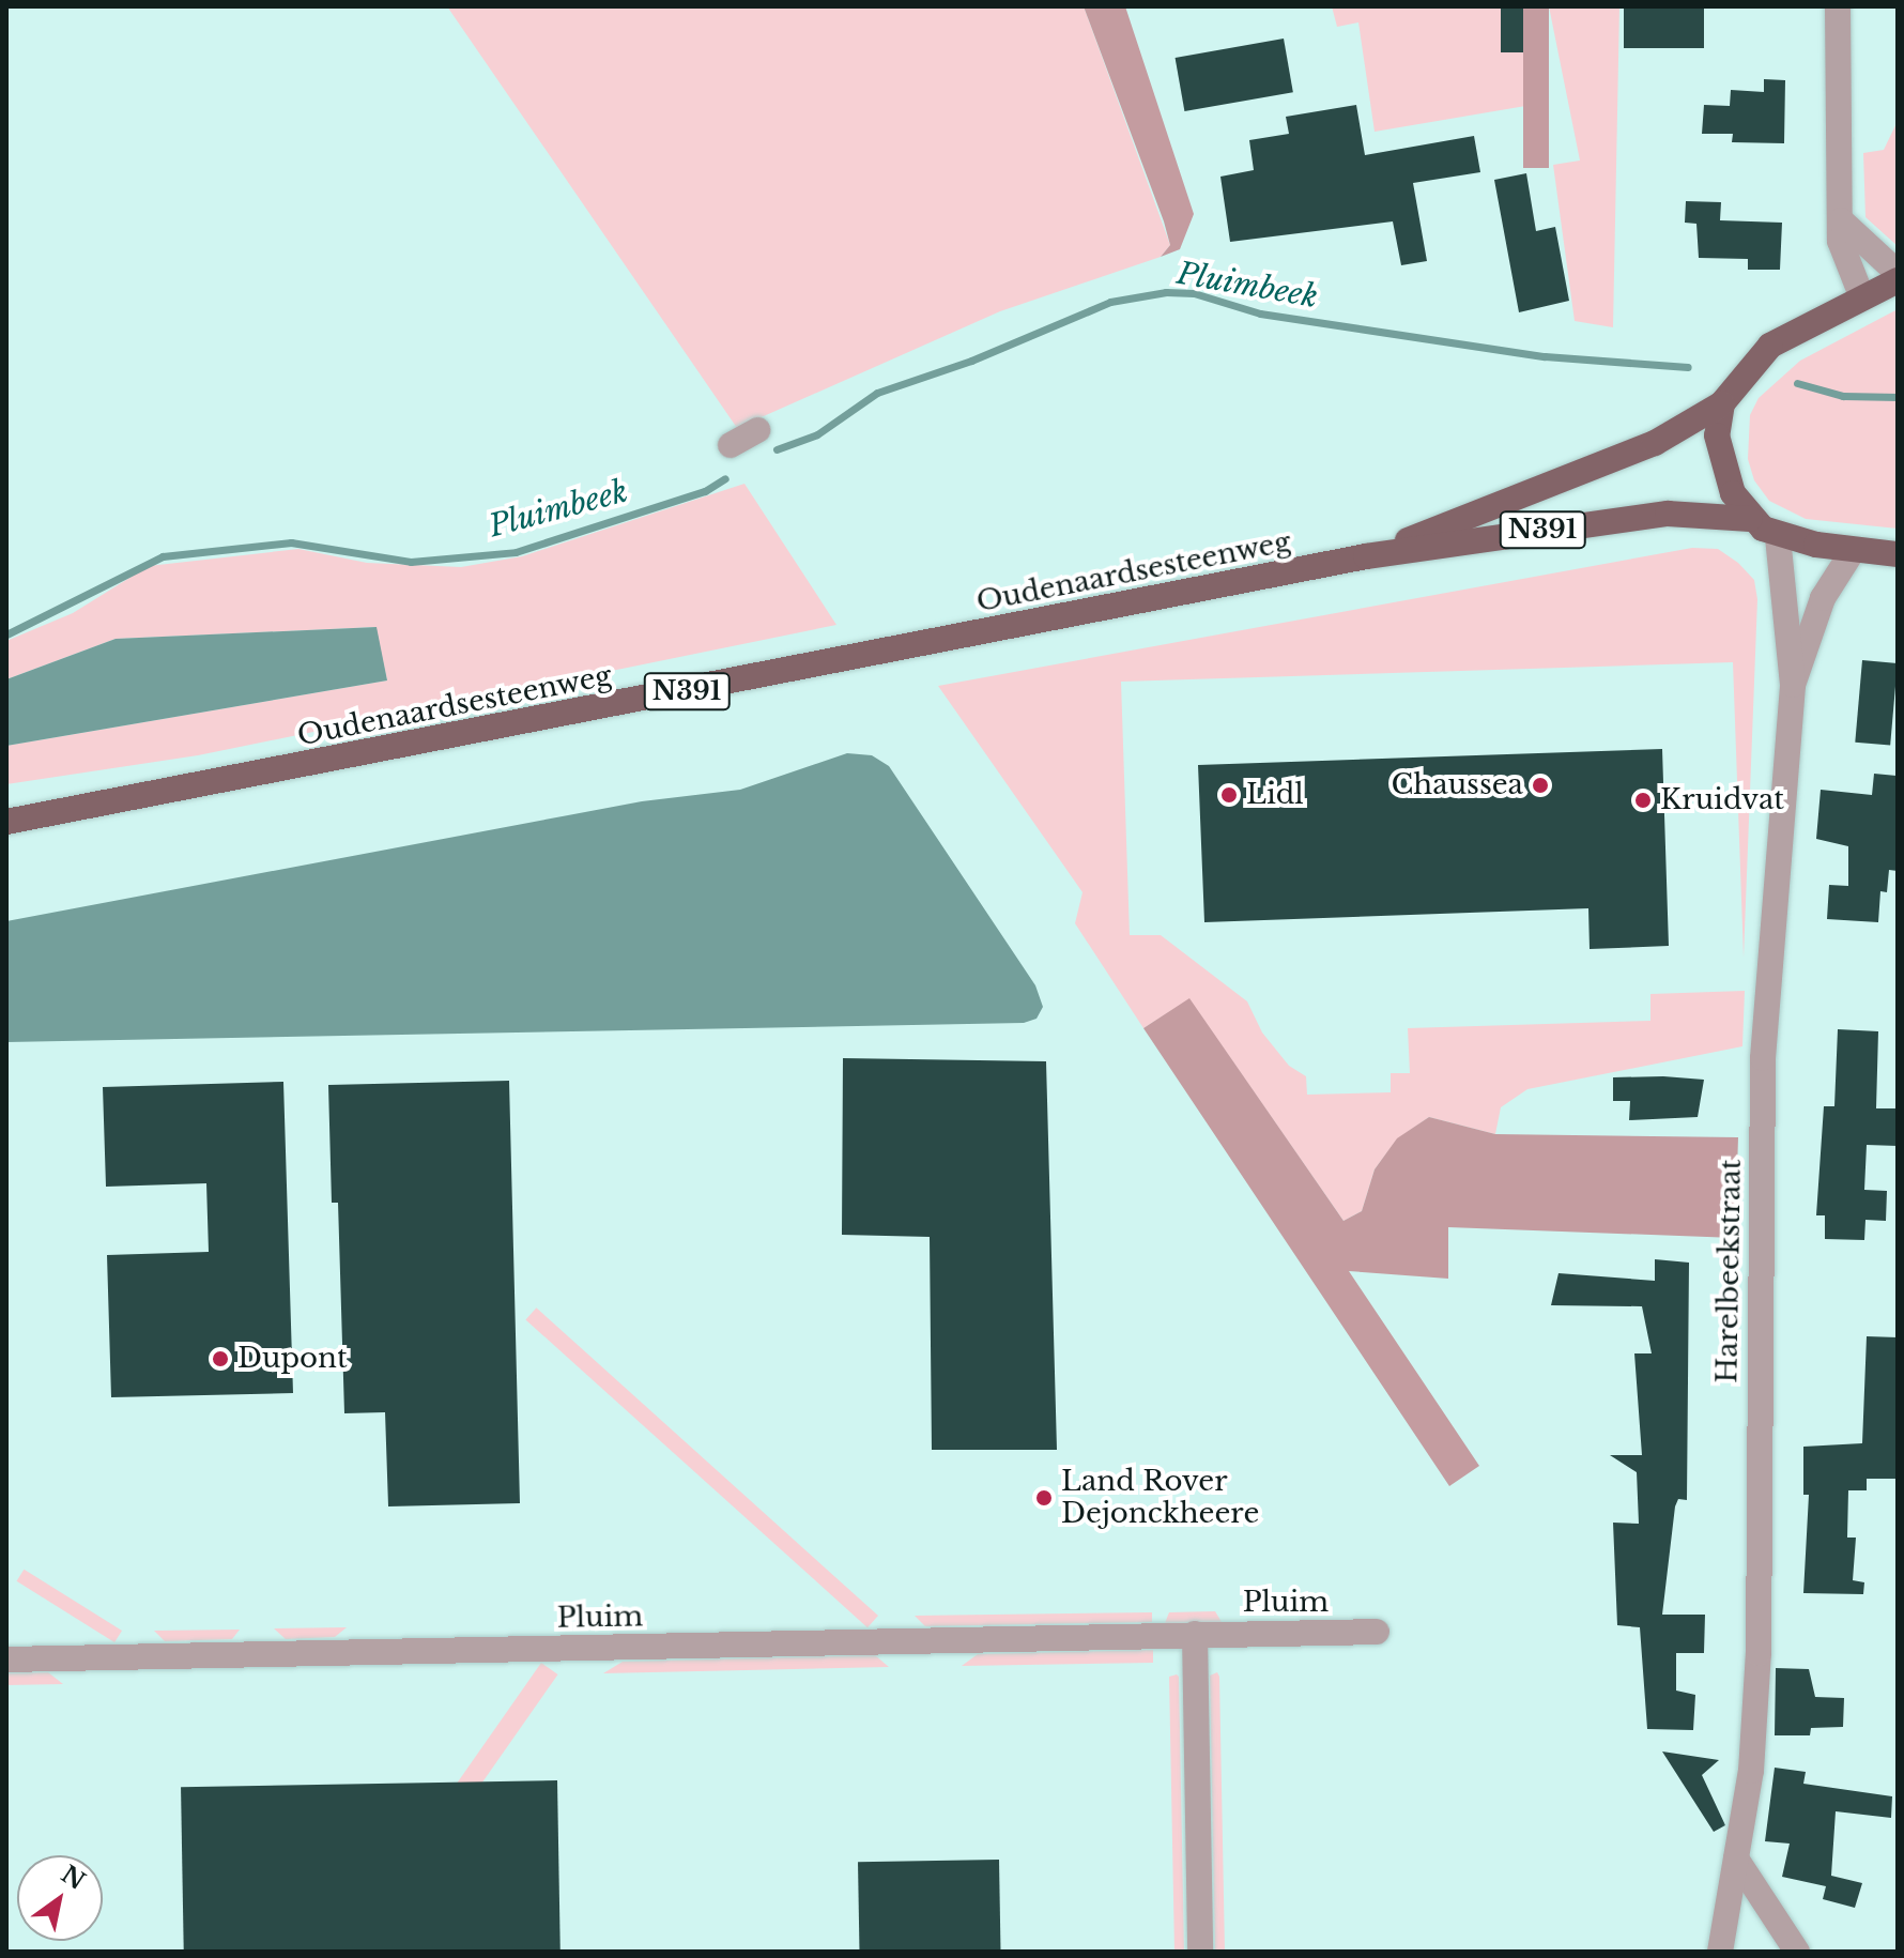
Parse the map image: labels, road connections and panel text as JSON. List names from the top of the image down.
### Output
{
  "streets": {
    "main road": ["N391", "Oudenaardsesteenweg"],
    "street": ["Harelbeekstraat", "Pluim"]
  },
  "crossings": [
    ["N391", "Oudenaardsesteenweg"],
    ["N391", "Harelbeekstraat"]
  ],
  "water": ["Pluimbeek"],
  "places": [
    "Chaussea",
    "Lidl",
    "Kruidvat",
    "Dupont",
    "Land Rover Dejonckheere"
  ],
  "north": "top right"
}
